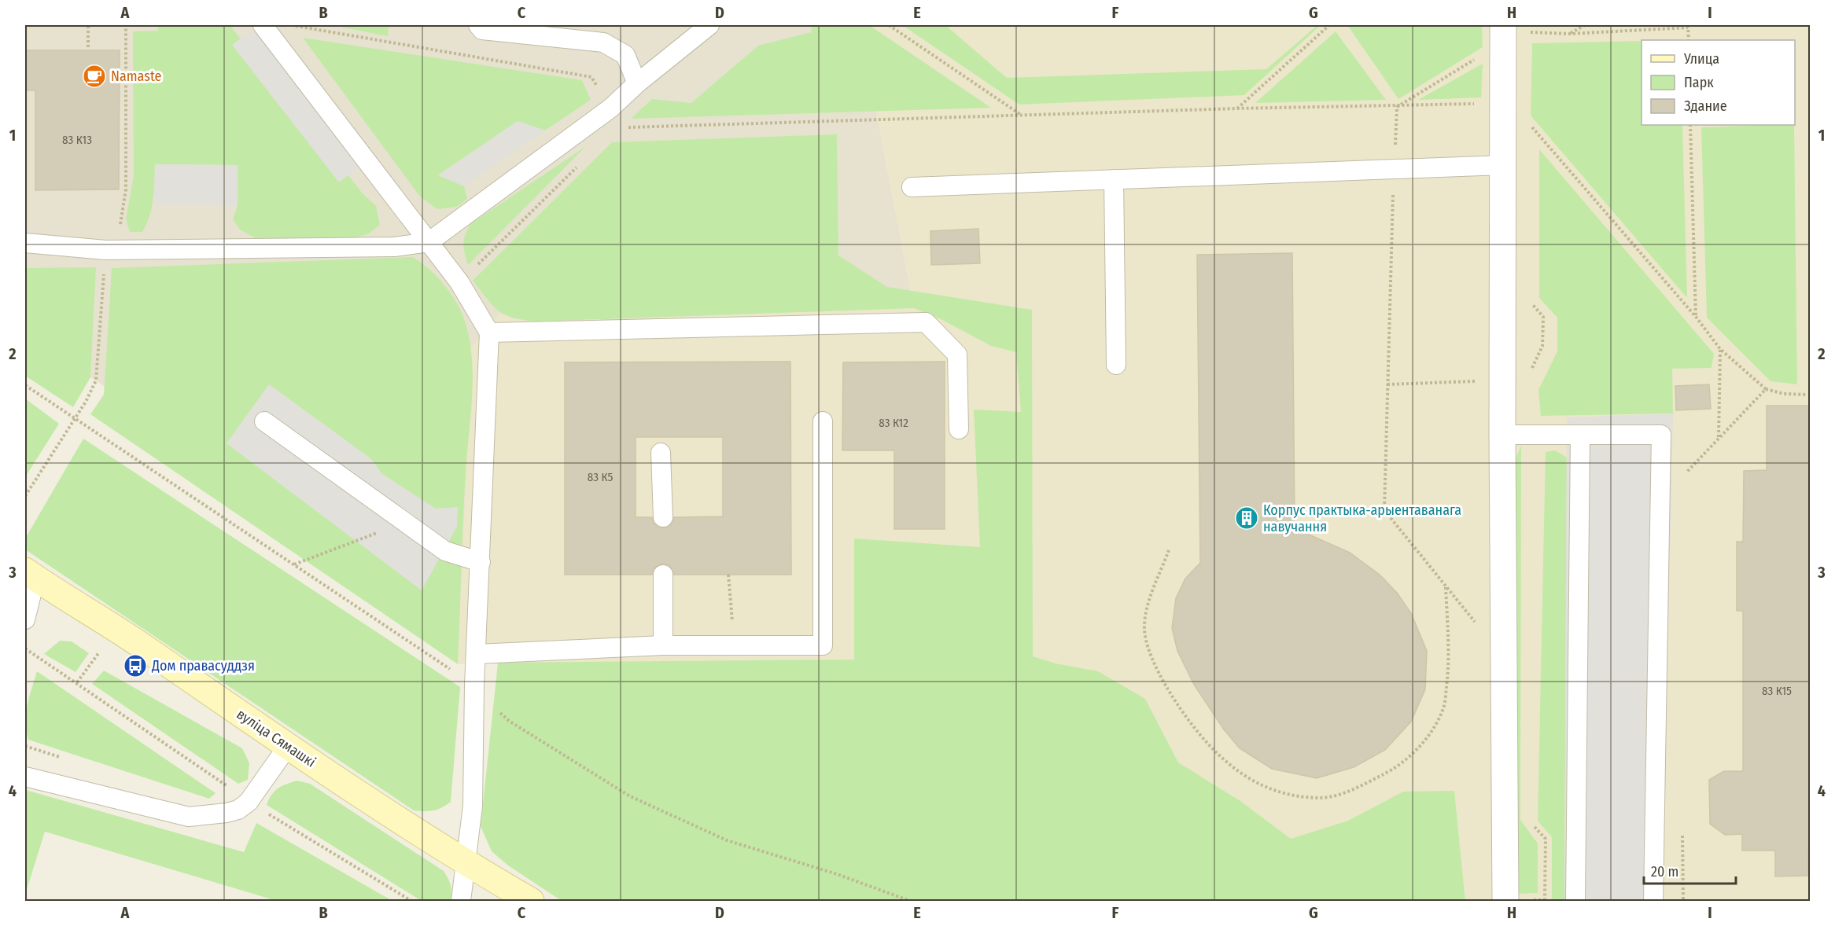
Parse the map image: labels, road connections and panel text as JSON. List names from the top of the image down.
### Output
{
  "streets": {
    "street": ["вуліца Сямашкі"]
  },
  "places": {
    "cafe": ["Namaste"],
    "building": ["Корпус практыка-арыентаванага навучання"],
    "bus stop": ["Дом правасуддзя"]
  },
  "house_numbers": [
    "83 К13",
    "83 К12",
    "83 К5",
    "83 К15"
  ],
  "legend": ["Улица", "Парк", "Здание"],
  "scale_bar": "20 m",
  "grid": {
    "columns": [
      "A",
      "B",
      "C",
      "D",
      "E",
      "F",
      "G",
      "H",
      "I"
    ],
    "rows": [
      "1",
      "2",
      "3",
      "4"
    ]
  }
}
